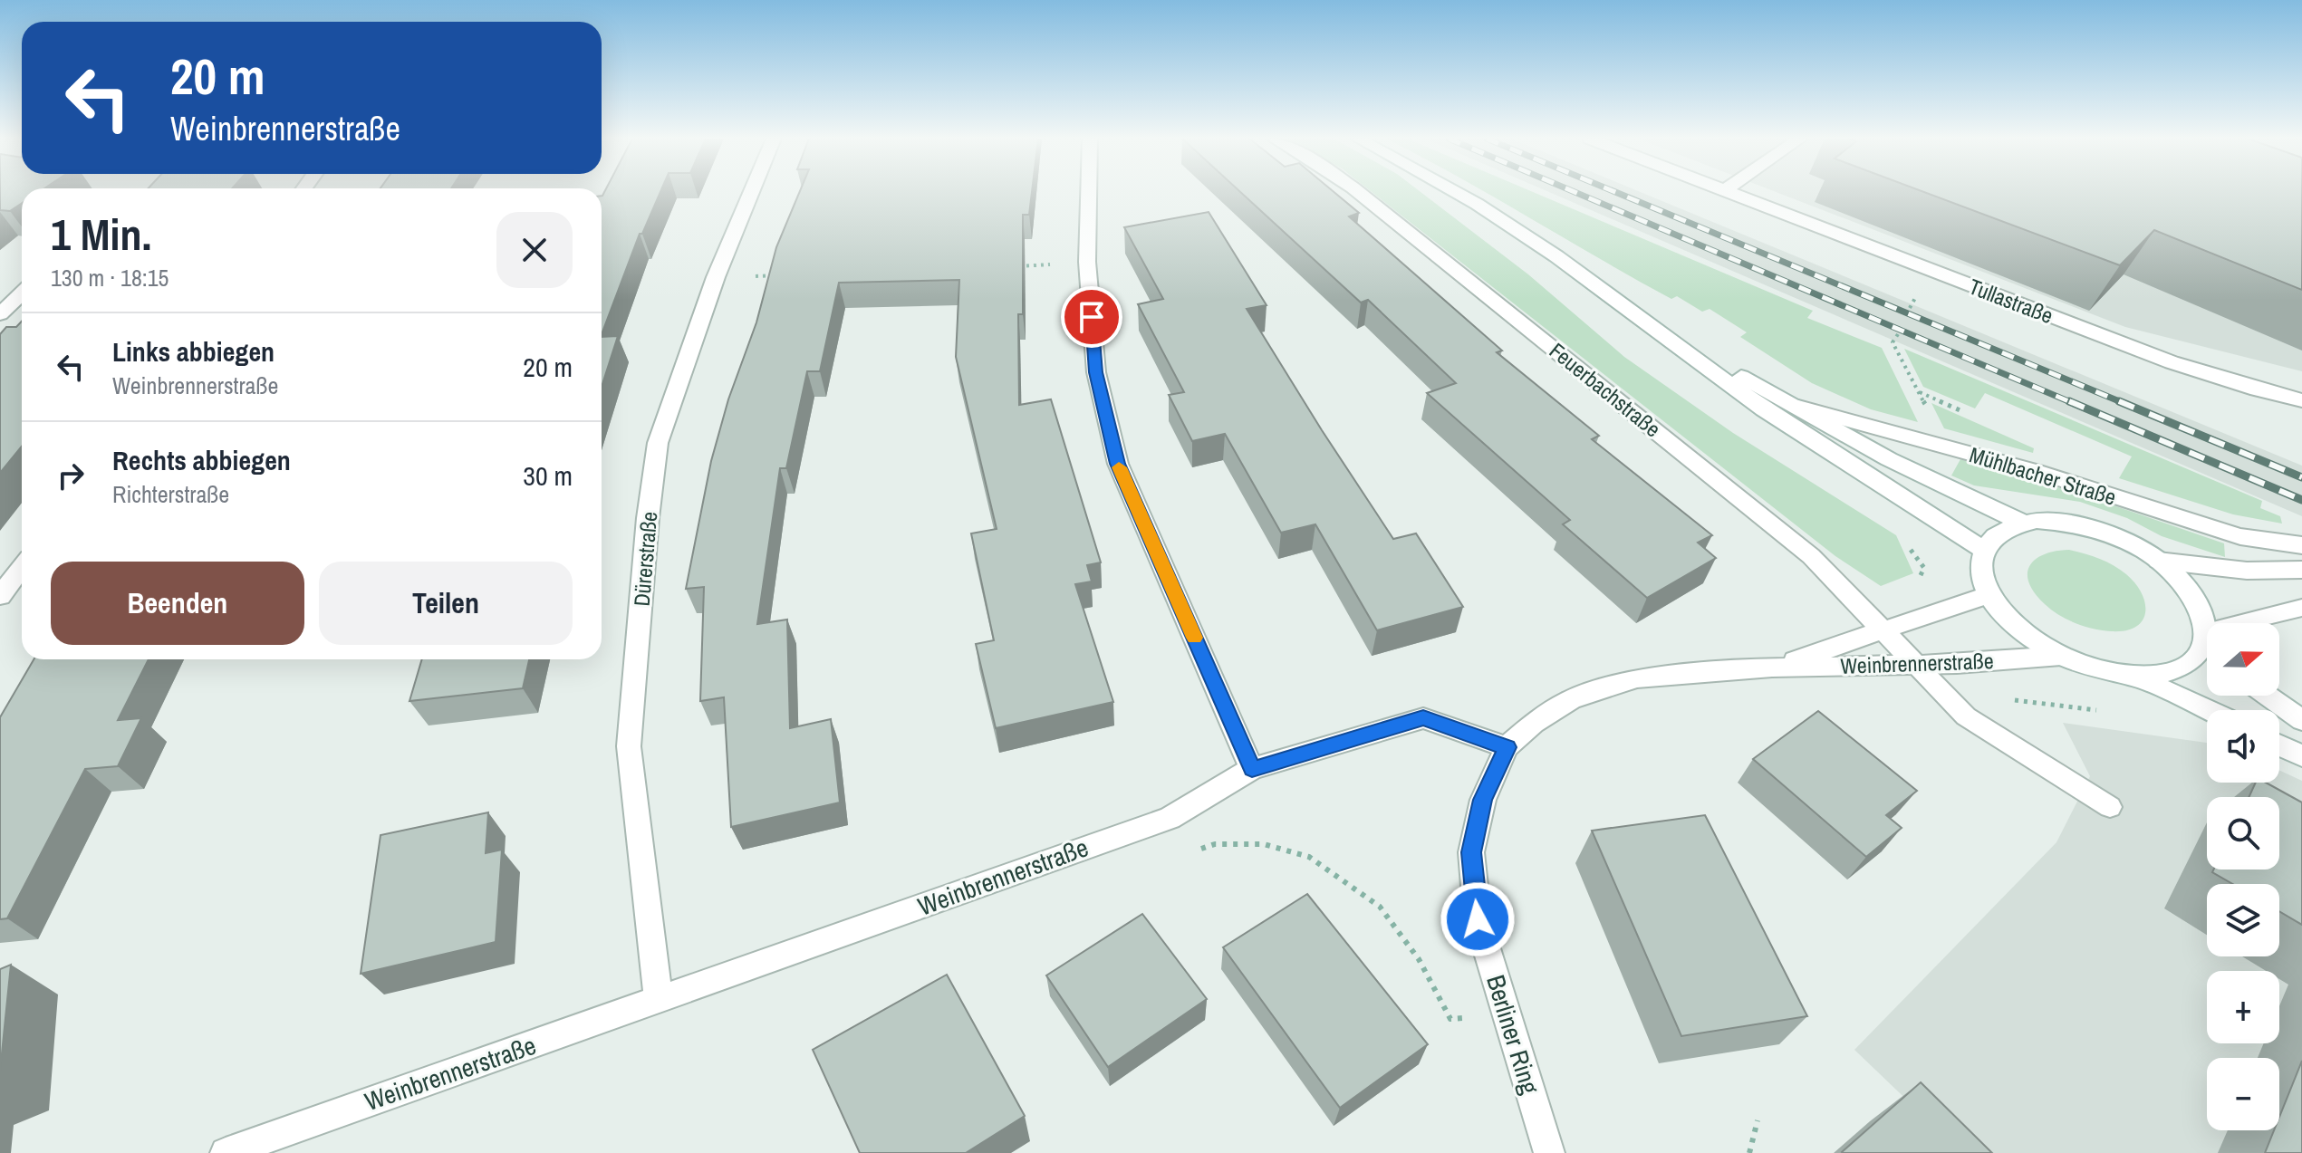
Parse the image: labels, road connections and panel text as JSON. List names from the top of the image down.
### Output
{
  "streets": {
    "street": [
      "Tullastraße",
      "Feuerbachstraße",
      "Mühlbacher Straße",
      "Dürerstraße",
      "Weinbrennerstraße",
      "Berliner Ring"
    ]
  },
  "crossings": [
    ["Feuerbachstraße", "Weinbrennerstraße"],
    ["Dürerstraße", "Weinbrennerstraße"],
    ["Weinbrennerstraße", "Berliner Ring"]
  ],
  "north": "right",
  "page": {
    "turn": ["20 m", "Weinbrennerstraße"],
    "heading": ["1 Min.", "130 m · 18:15"],
    "list": [
      {
        "name": "Links abbiegen",
        "note": "Weinbrennerstraße",
        "value": "20 m"
      },
      {
        "name": "Rechts abbiegen",
        "note": "Richterstraße",
        "value": "30 m"
      }
    ],
    "buttons": ["Beenden", "Teilen"],
    "map_buttons": ["+", "−"]
  }
}
